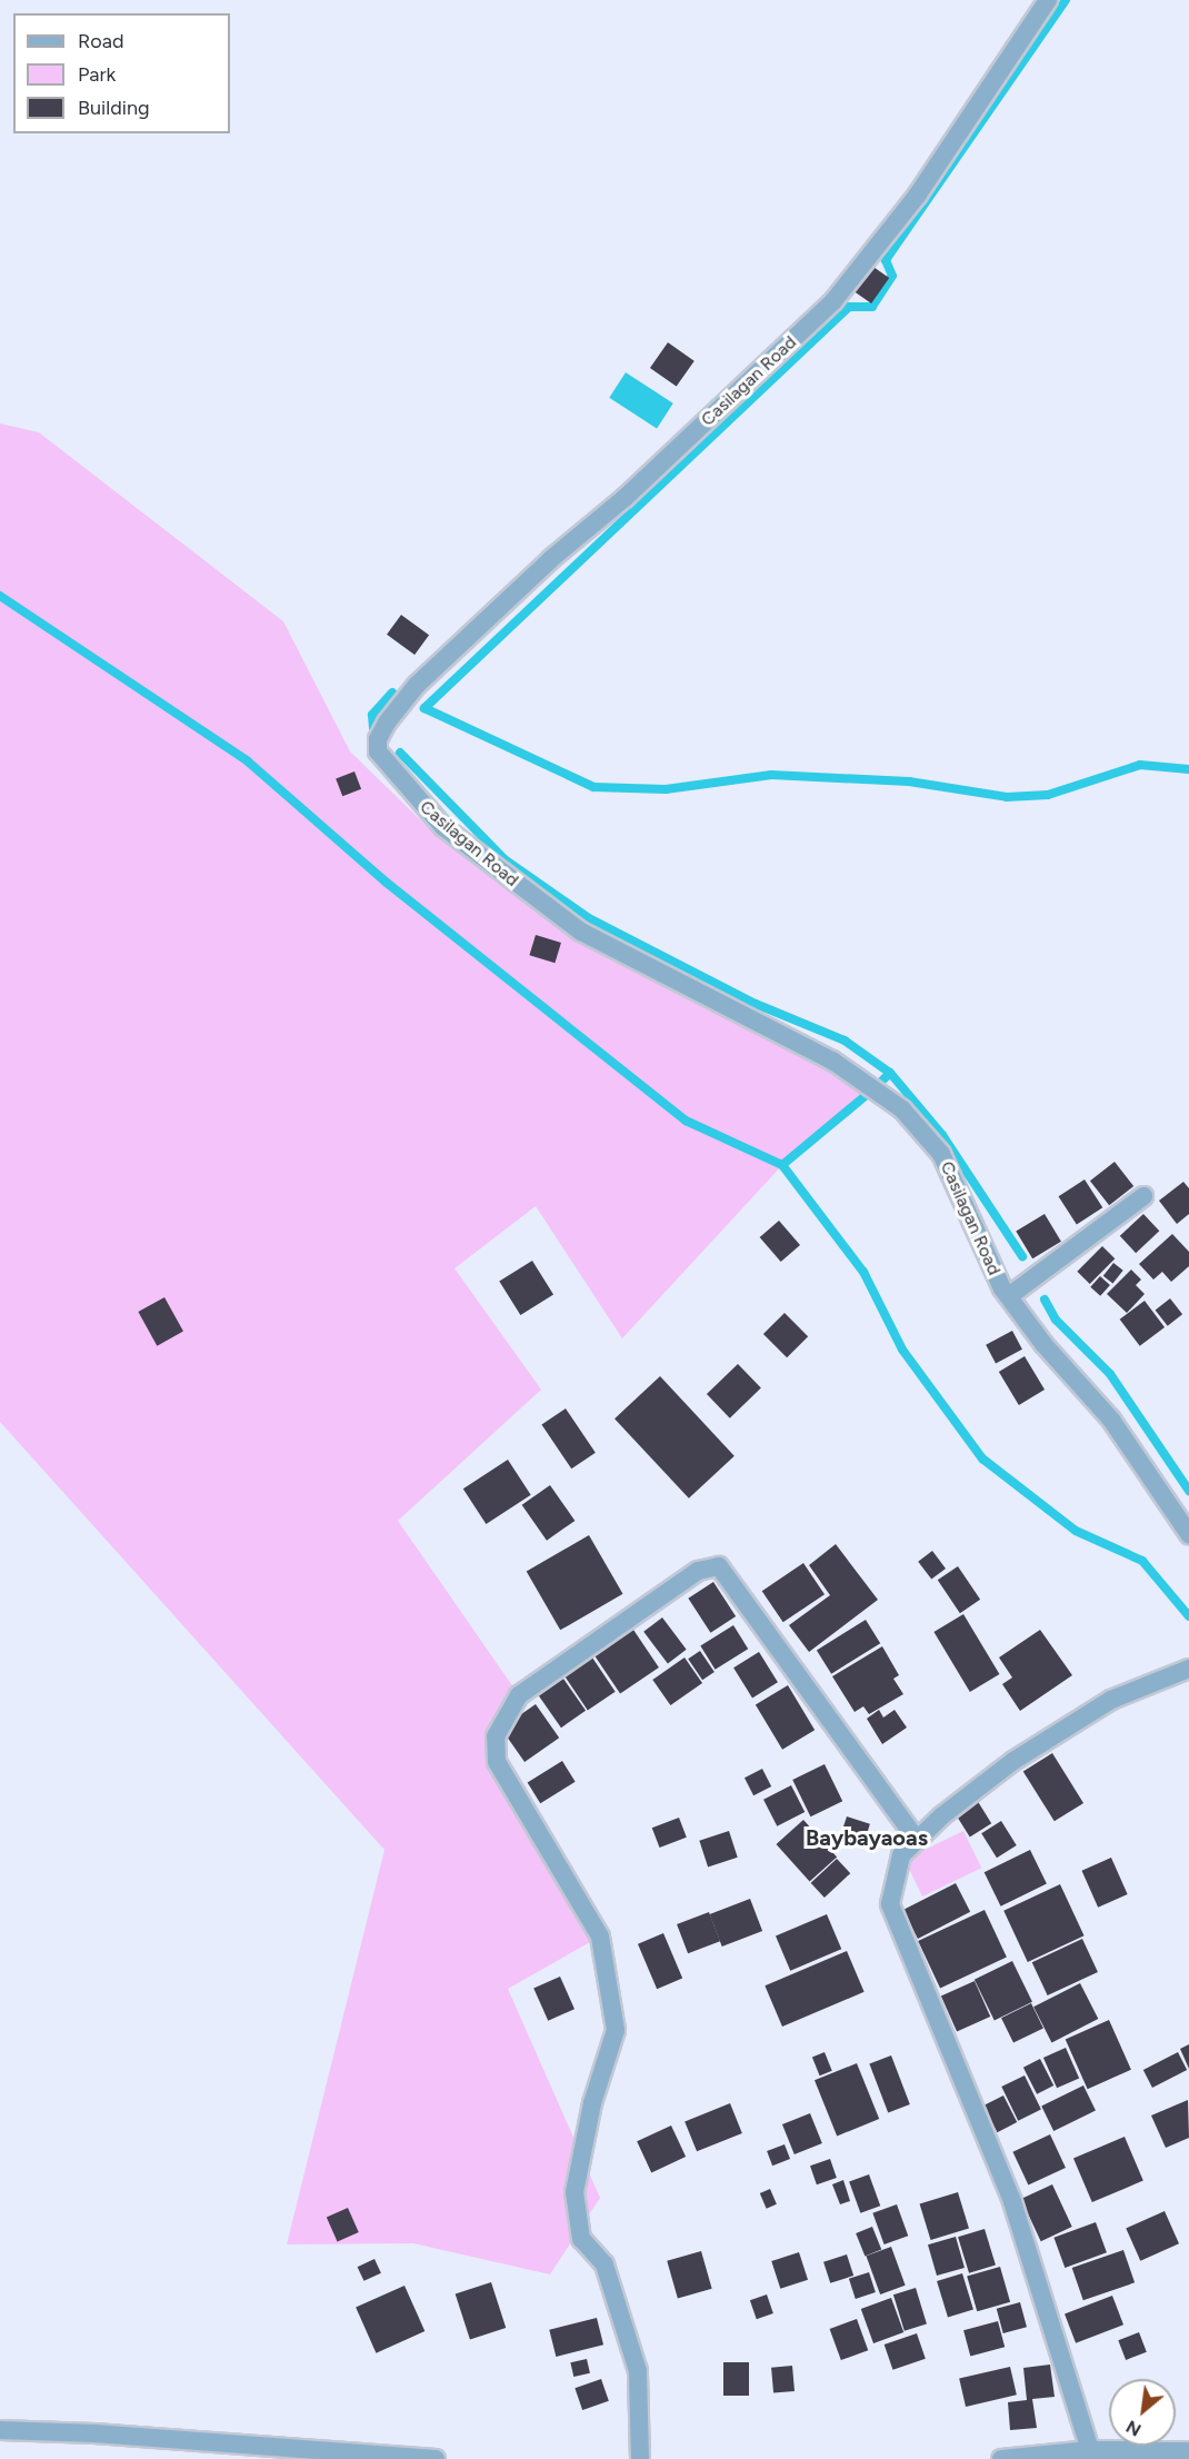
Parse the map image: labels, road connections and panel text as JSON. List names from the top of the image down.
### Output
{
  "streets": {
    "street": ["Casilagan Road"]
  },
  "districts": ["Baybayaoas"],
  "legend": ["Road", "Park", "Building"],
  "north": "bottom left"
}
